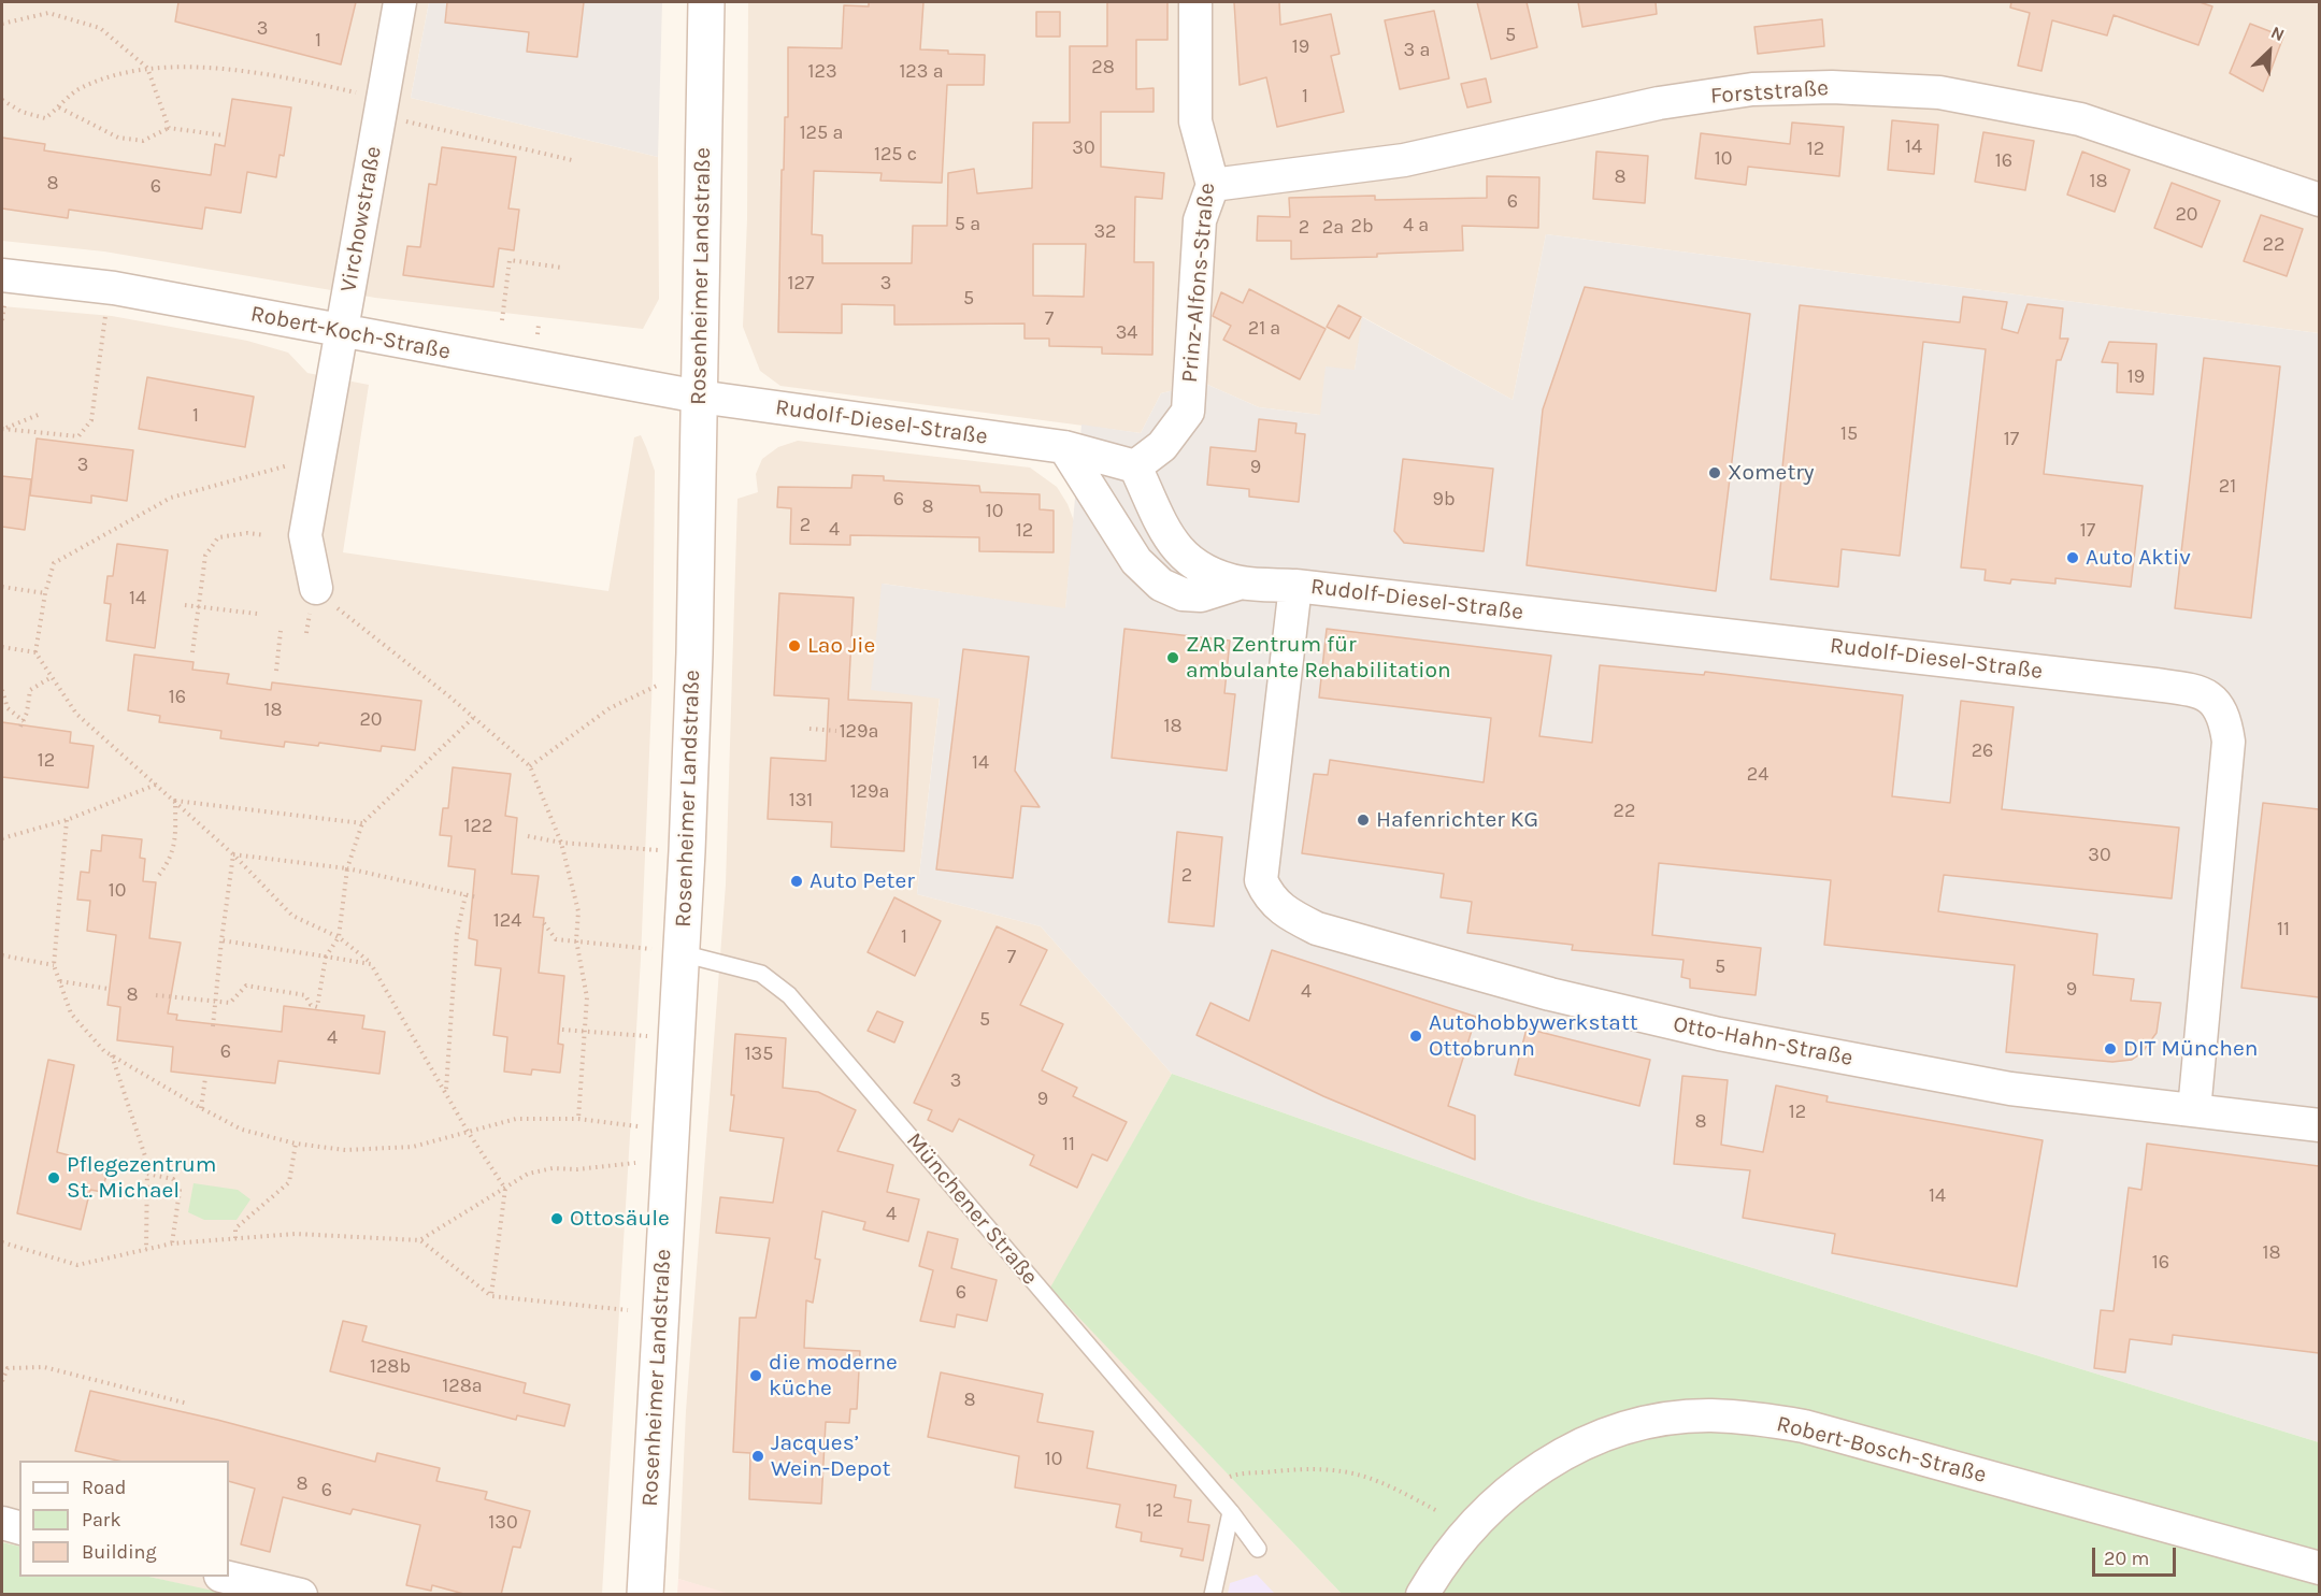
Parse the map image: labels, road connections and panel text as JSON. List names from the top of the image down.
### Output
{
  "streets": {
    "main road": ["Rosenheimer Landstraße"],
    "street": [
      "Forststraße",
      "Virchowstraße",
      "Prinz-Alfons-Straße",
      "Robert-Koch-Straße",
      "Rudolf-Diesel-Straße",
      "Otto-Hahn-Straße",
      "Robert-Bosch-Straße"
    ],
    "lane": ["Münchener Straße"]
  },
  "crossings": [
    ["Forststraße", "Prinz-Alfons-Straße"],
    ["Virchowstraße", "Robert-Koch-Straße"],
    ["Rosenheimer Landstraße", "Robert-Koch-Straße"],
    ["Rosenheimer Landstraße", "Rudolf-Diesel-Straße"],
    ["Rosenheimer Landstraße", "Münchener Straße"],
    ["Prinz-Alfons-Straße", "Rudolf-Diesel-Straße"],
    ["Robert-Koch-Straße", "Rudolf-Diesel-Straße"],
    ["Rudolf-Diesel-Straße", "Otto-Hahn-Straße"]
  ],
  "places": [
    "Xometry",
    "Auto Aktiv",
    "Lao Jie",
    "ZAR Zentrum für ambulante Rehabilitation",
    "Hafenrichter KG",
    "Auto Peter",
    "Autohobbywerkstatt Ottobrunn",
    "DIT München",
    "Pflegezentrum St. Michael",
    "Ottosäule",
    "die moderne küche",
    "Jacques’ Wein-Depot"
  ],
  "house_numbers": [
    "3",
    "5",
    "1",
    "19",
    "3 a",
    "28",
    "123",
    "123 a",
    "1",
    "125 a",
    "14",
    "30",
    "12",
    "125 c",
    "10",
    "16",
    "8",
    "18",
    "8",
    "6",
    "6",
    "20",
    "5 a",
    "4 a",
    "2b",
    "2",
    "2a",
    "32",
    "22",
    "127",
    "3",
    "5",
    "7",
    "21 a",
    "34",
    "19",
    "1",
    "15",
    "17",
    "3",
    "9",
    "21",
    "6",
    "9b",
    "8",
    "10",
    "2",
    "4",
    "12",
    "17",
    "14",
    "16",
    "18",
    "20",
    "18",
    "129a",
    "26",
    "12",
    "14",
    "24",
    "129a",
    "131",
    "22",
    "122",
    "30",
    "2",
    "10",
    "124",
    "11",
    "1",
    "7",
    "5",
    "9",
    "4",
    "8",
    "5",
    "4",
    "6",
    "135",
    "3",
    "9",
    "12",
    "8",
    "11",
    "14",
    "4",
    "18",
    "16",
    "6",
    "128b",
    "128a",
    "8",
    "10",
    "8",
    "6",
    "12",
    "130"
  ],
  "legend": ["Road", "Park", "Building"],
  "scale_bar": "20 m",
  "north": "top right"
}
